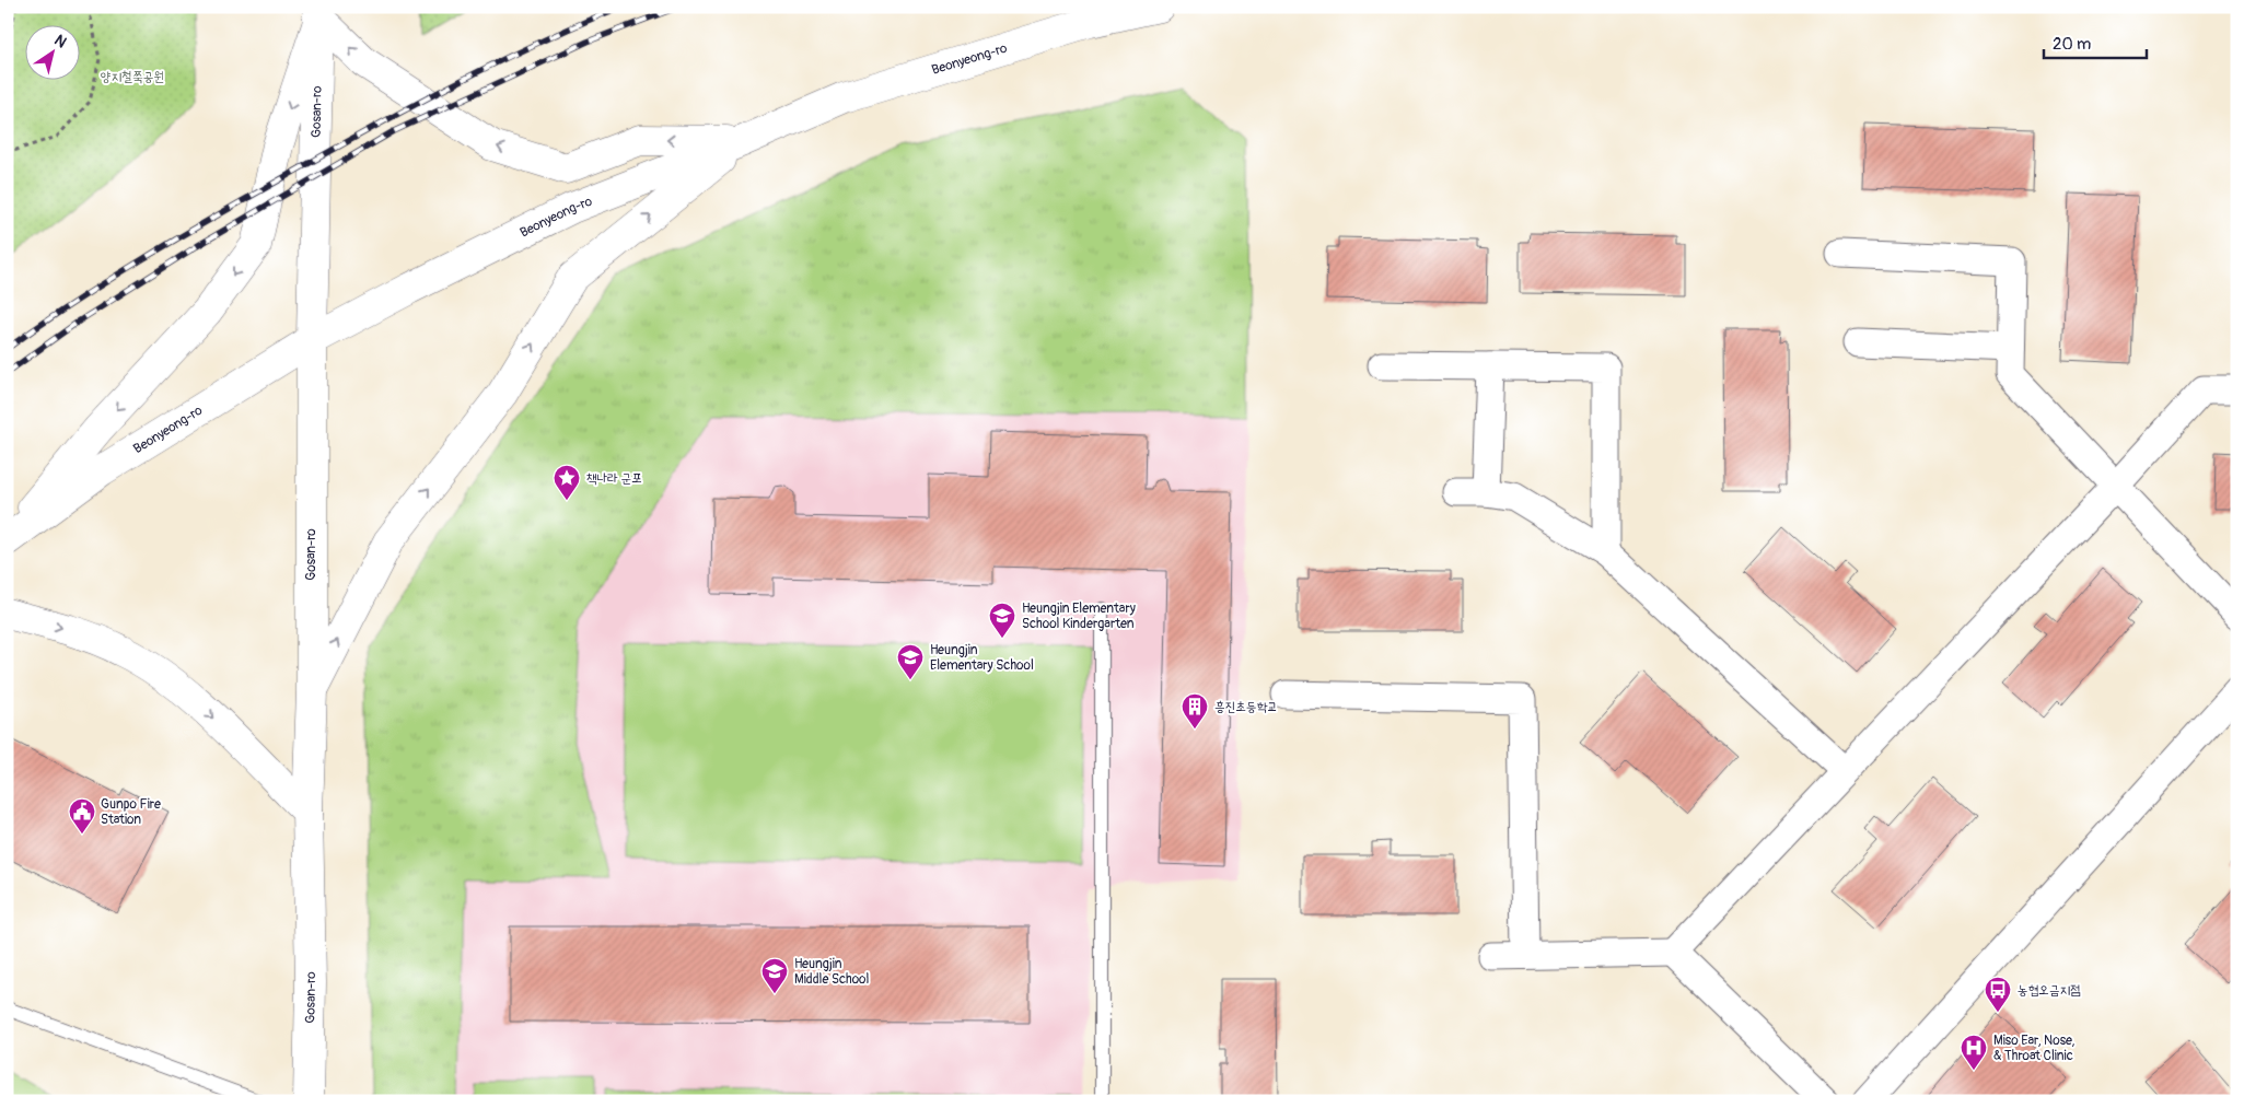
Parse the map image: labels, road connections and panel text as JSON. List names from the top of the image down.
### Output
{
  "streets": {
    "street": ["Beonyeong-ro", "Gosan-ro"]
  },
  "crossings": [
    ["Beonyeong-ro", "Gosan-ro"]
  ],
  "parks": ["양지철쭉공원"],
  "places": {
    "place": ["책나라 군포"],
    "school or university": ["Heungjin Elementary School Kindergarten", "Heungjin Elementary School", "Heungjin Middle School"],
    "building": ["흥진초등학교"],
    "public building": ["Gunpo Fire Station"],
    "bus stop": ["농협오금지점"],
    "hospital": ["Miso Ear, Nose, & Throat Clinic"]
  },
  "scale_bar": "20 m",
  "north": "top right"
}
